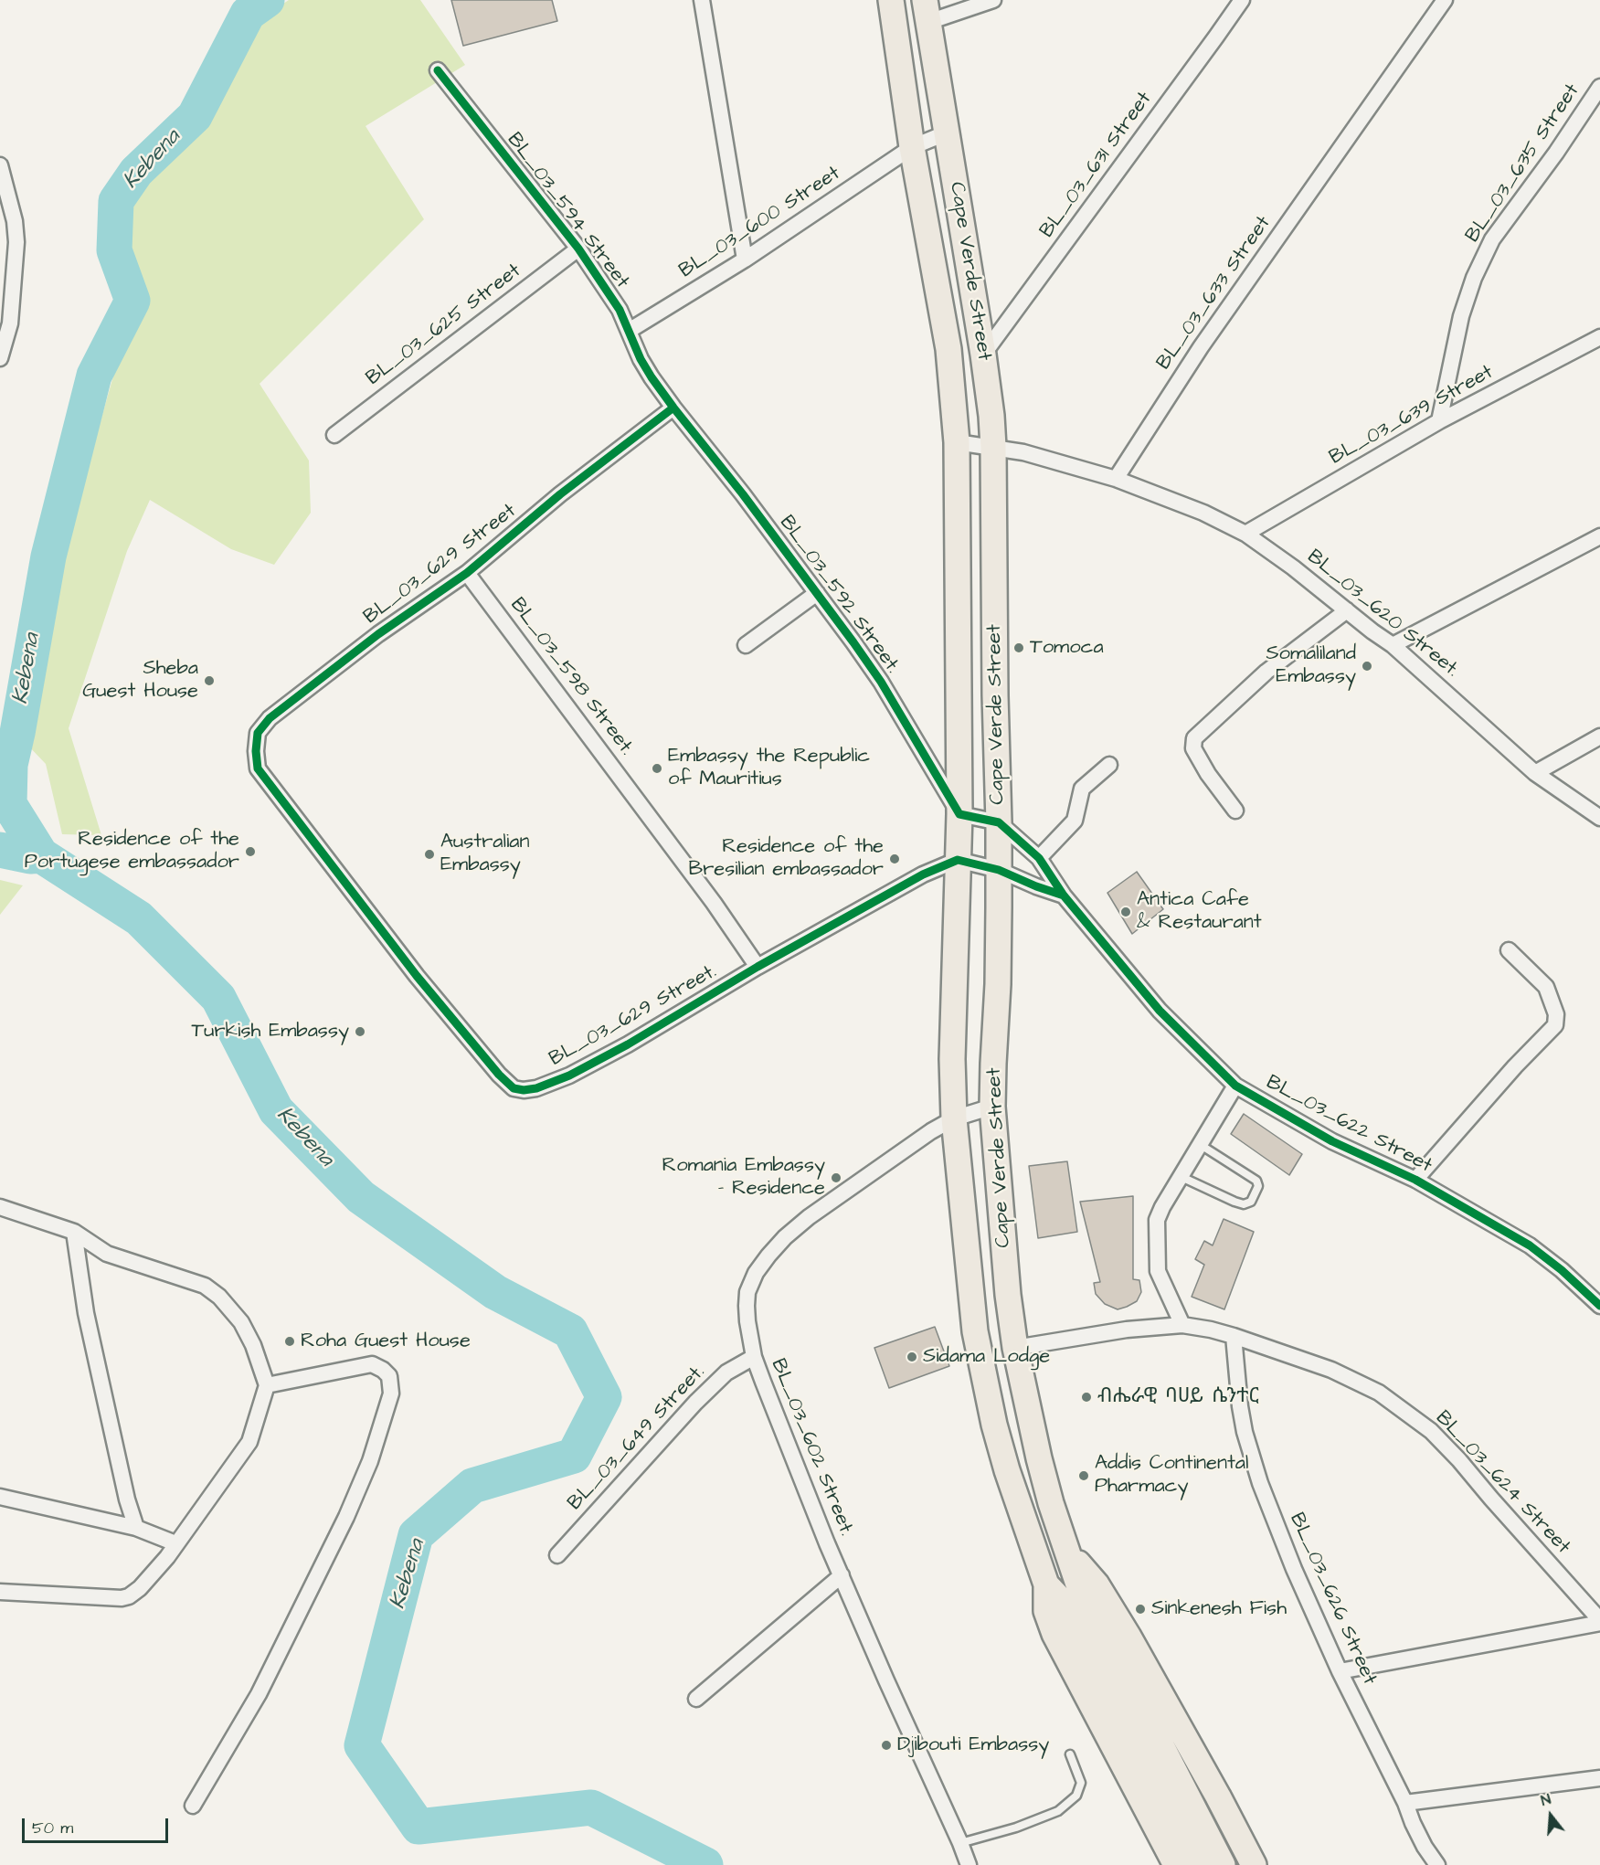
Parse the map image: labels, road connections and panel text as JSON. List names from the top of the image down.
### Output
{
  "streets": {
    "main road": ["Cape Verde Street"],
    "street": [
      "BL_03_635 Street",
      "BL_03_631 Street",
      "BL_03_594 Street",
      "BL_03_600 Street",
      "BL_03_633 Street",
      "BL_03_625 Street",
      "BL_03_639 Street",
      "BL_03_629 Street",
      "BL_03_592 Street.",
      "BL_03_620 Street.",
      "BL_03_598 Street.",
      "BL_03_629 Street.",
      "BL_03_622 Street",
      "BL_03_649 Street.",
      "BL_03_602 Street.",
      "BL_03_624 Street",
      "BL_03_626 Street"
    ]
  },
  "crossings": [
    ["BL_03_635 Street", "BL_03_639 Street"],
    ["BL_03_631 Street", "Cape Verde Street"],
    ["BL_03_594 Street", "BL_03_600 Street"],
    ["BL_03_594 Street", "BL_03_625 Street"],
    ["BL_03_594 Street", "BL_03_629 Street"],
    ["BL_03_594 Street", "BL_03_592 Street."],
    ["BL_03_600 Street", "Cape Verde Street"],
    ["Cape Verde Street", "BL_03_592 Street."],
    ["Cape Verde Street", "BL_03_629 Street."],
    ["Cape Verde Street", "BL_03_622 Street"],
    ["Cape Verde Street", "BL_03_602 Street."],
    ["Cape Verde Street", "BL_03_624 Street"],
    ["BL_03_633 Street", "BL_03_620 Street."],
    ["BL_03_639 Street", "BL_03_620 Street."],
    ["BL_03_629 Street", "BL_03_592 Street."],
    ["BL_03_629 Street", "BL_03_598 Street."],
    ["BL_03_629 Street", "BL_03_629 Street."],
    ["BL_03_598 Street.", "BL_03_629 Street."],
    ["BL_03_649 Street.", "BL_03_602 Street."],
    ["BL_03_624 Street", "BL_03_626 Street"]
  ],
  "water": ["Kebena"],
  "places": [
    "Tomoca",
    "Somaliland Embassy",
    "Sheba Guest House",
    "Embassy the Republic of Mauritius",
    "Residence of the Portugese embassador",
    "Australian Embassy",
    "Residence of the Bresilian embassador",
    "Antica Cafe & Restaurant",
    "Turkish Embassy",
    "Romania Embassy - Residence",
    "Roha Guest House",
    "Sidama Lodge",
    "ብሔራዊ ባሀይ ሴንተር",
    "Addis Continental Pharmacy",
    "Sinkenesh Fish",
    "Djibouti Embassy"
  ],
  "scale_bar": "50 m",
  "north": "top"
}
